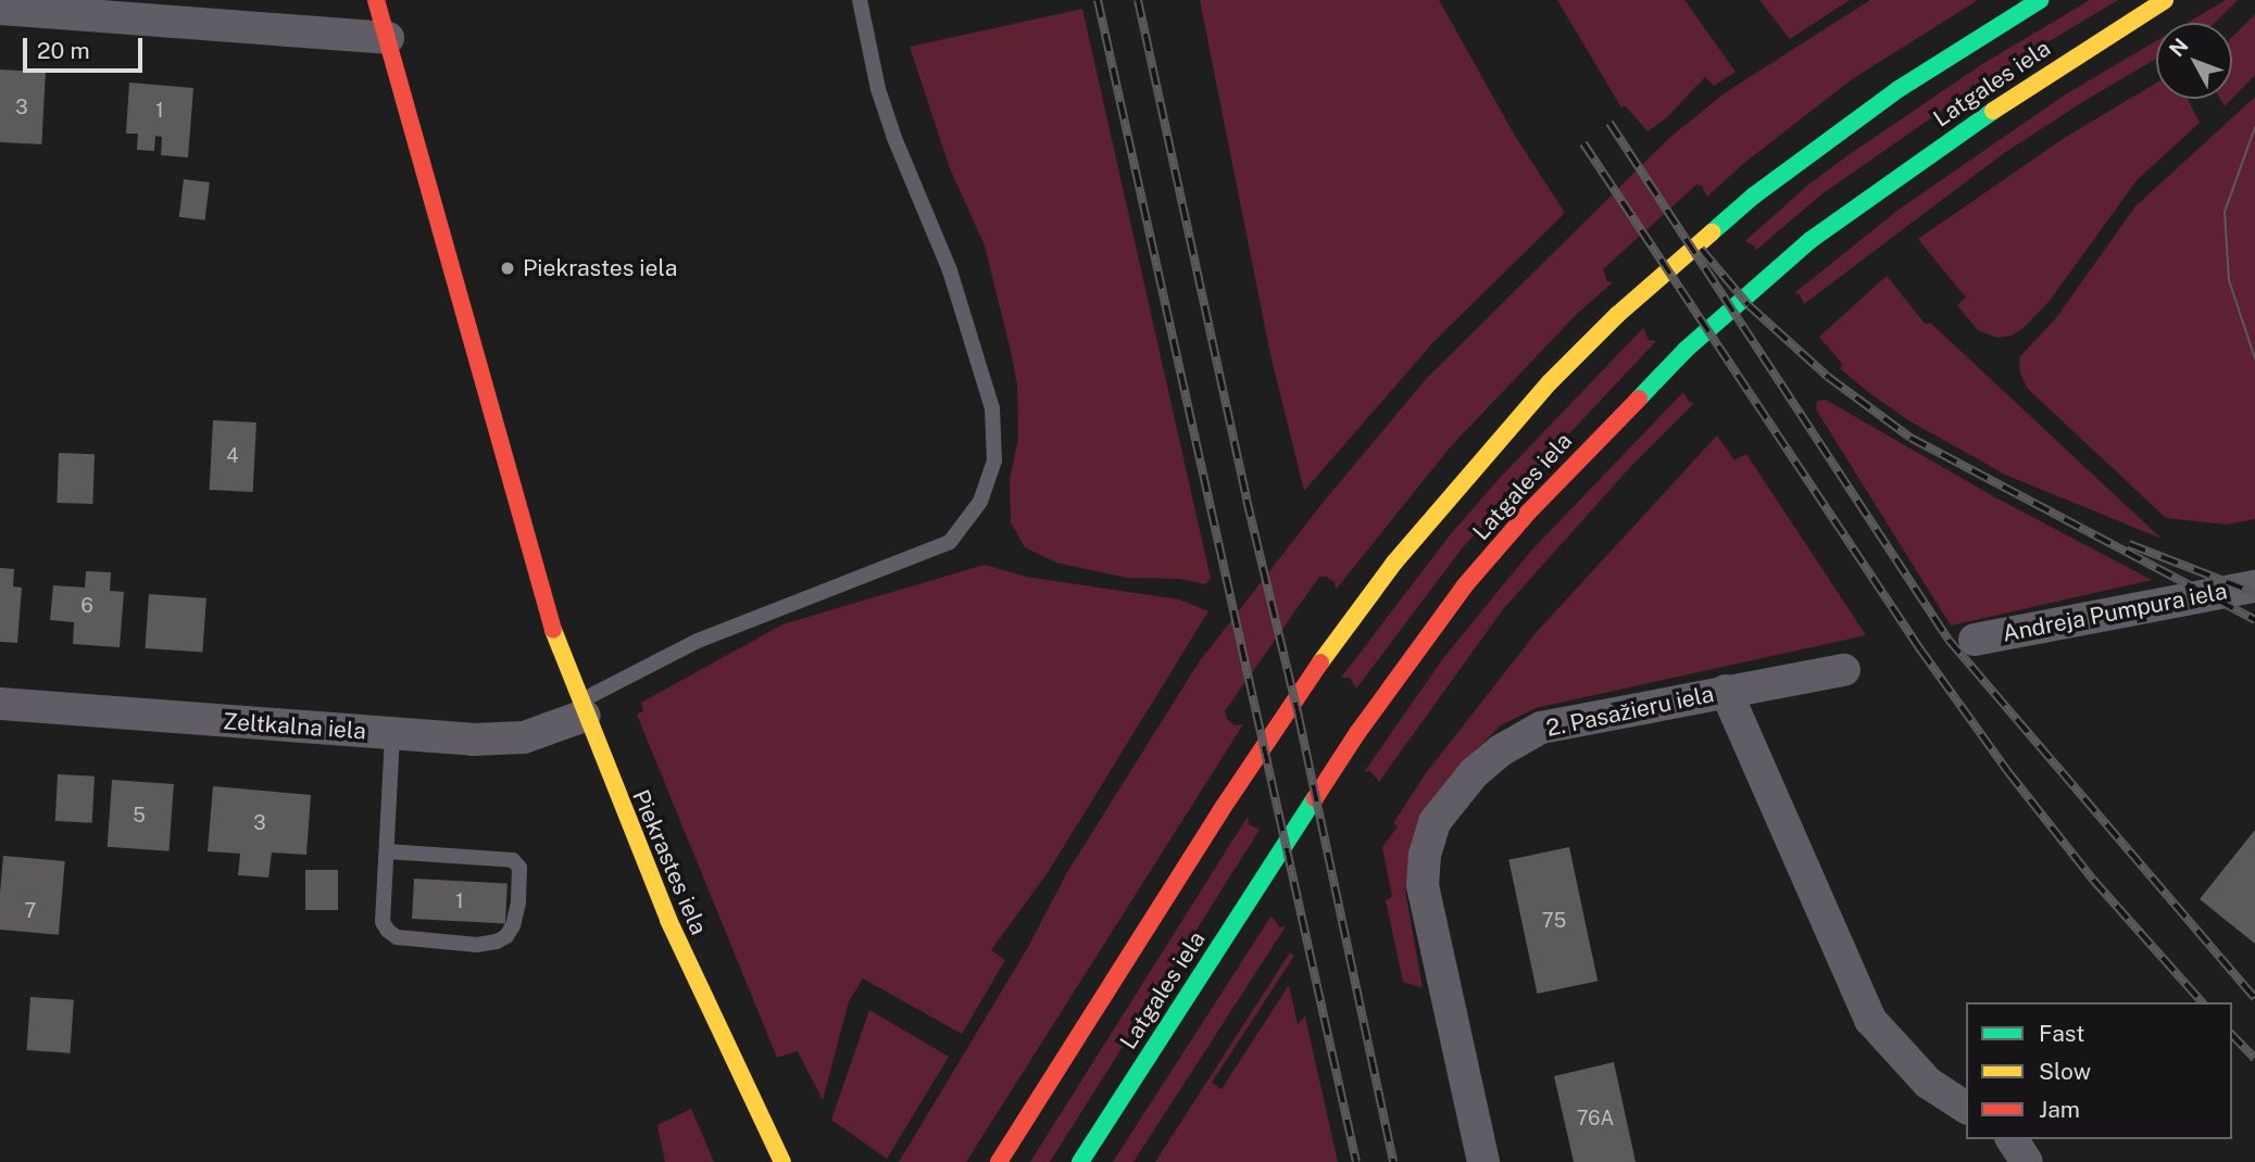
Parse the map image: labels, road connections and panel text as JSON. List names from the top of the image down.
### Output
{
  "streets": {
    "street": [
      "Latgales iela",
      "Andreja Pumpura iela",
      "2. Pasažieru iela",
      "Zeltkalna iela",
      "Piekrastes iela"
    ]
  },
  "crossings": [
    ["Zeltkalna iela", "Piekrastes iela"]
  ],
  "places": ["Piekrastes iela"],
  "house_numbers": [
    "3",
    "1",
    "4",
    "6",
    "5",
    "3",
    "1",
    "7",
    "75",
    "76A"
  ],
  "legend": ["Fast", "Slow", "Jam"],
  "scale_bar": "20 m",
  "north": "top left"
}
